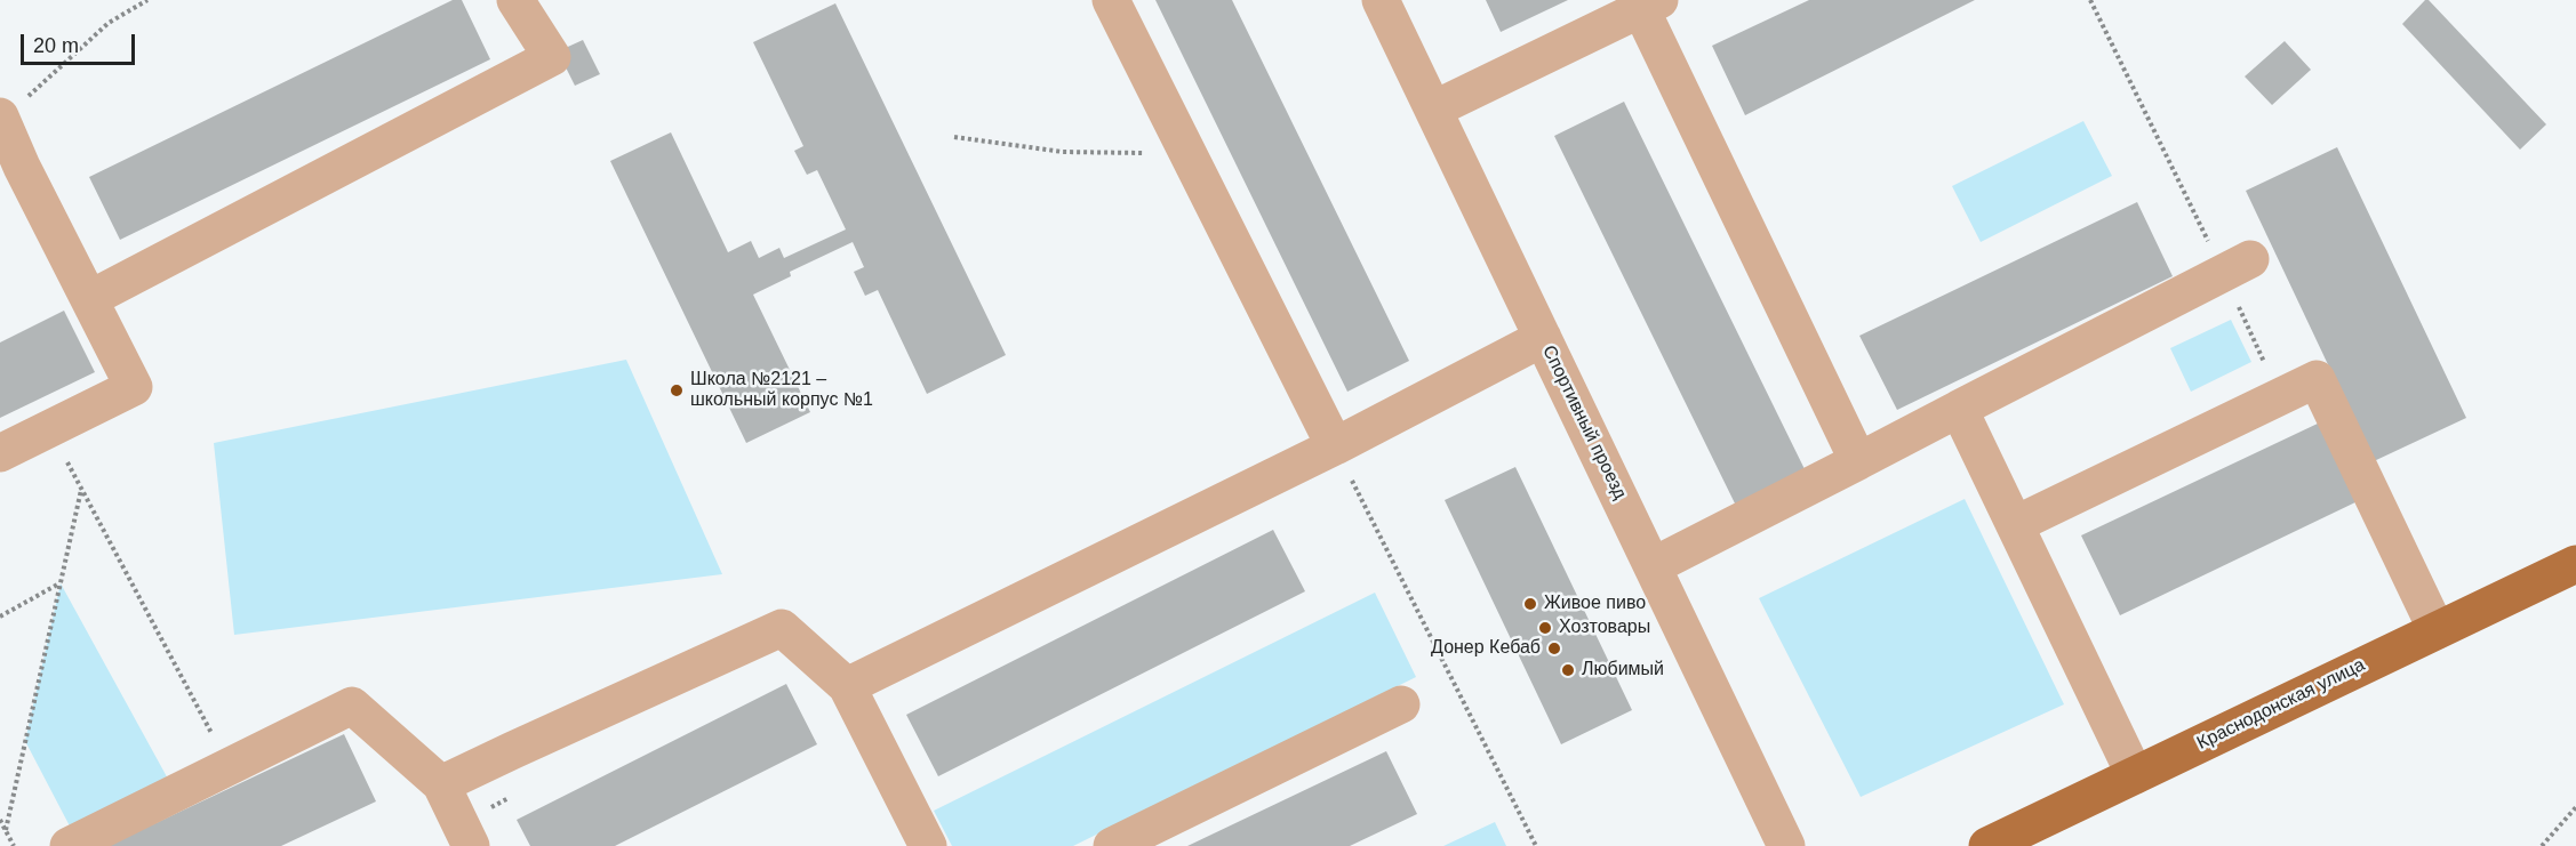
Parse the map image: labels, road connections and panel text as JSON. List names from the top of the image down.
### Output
{
  "streets": {
    "main road": ["Краснодонская улица"],
    "street": ["Спортивный проезд"]
  },
  "places": [
    "Школа №2121 – школьный корпус №1",
    "Живое пиво",
    "Хозтовары",
    "Донер Кебаб",
    "Любимый"
  ],
  "scale_bar": "20 m"
}
